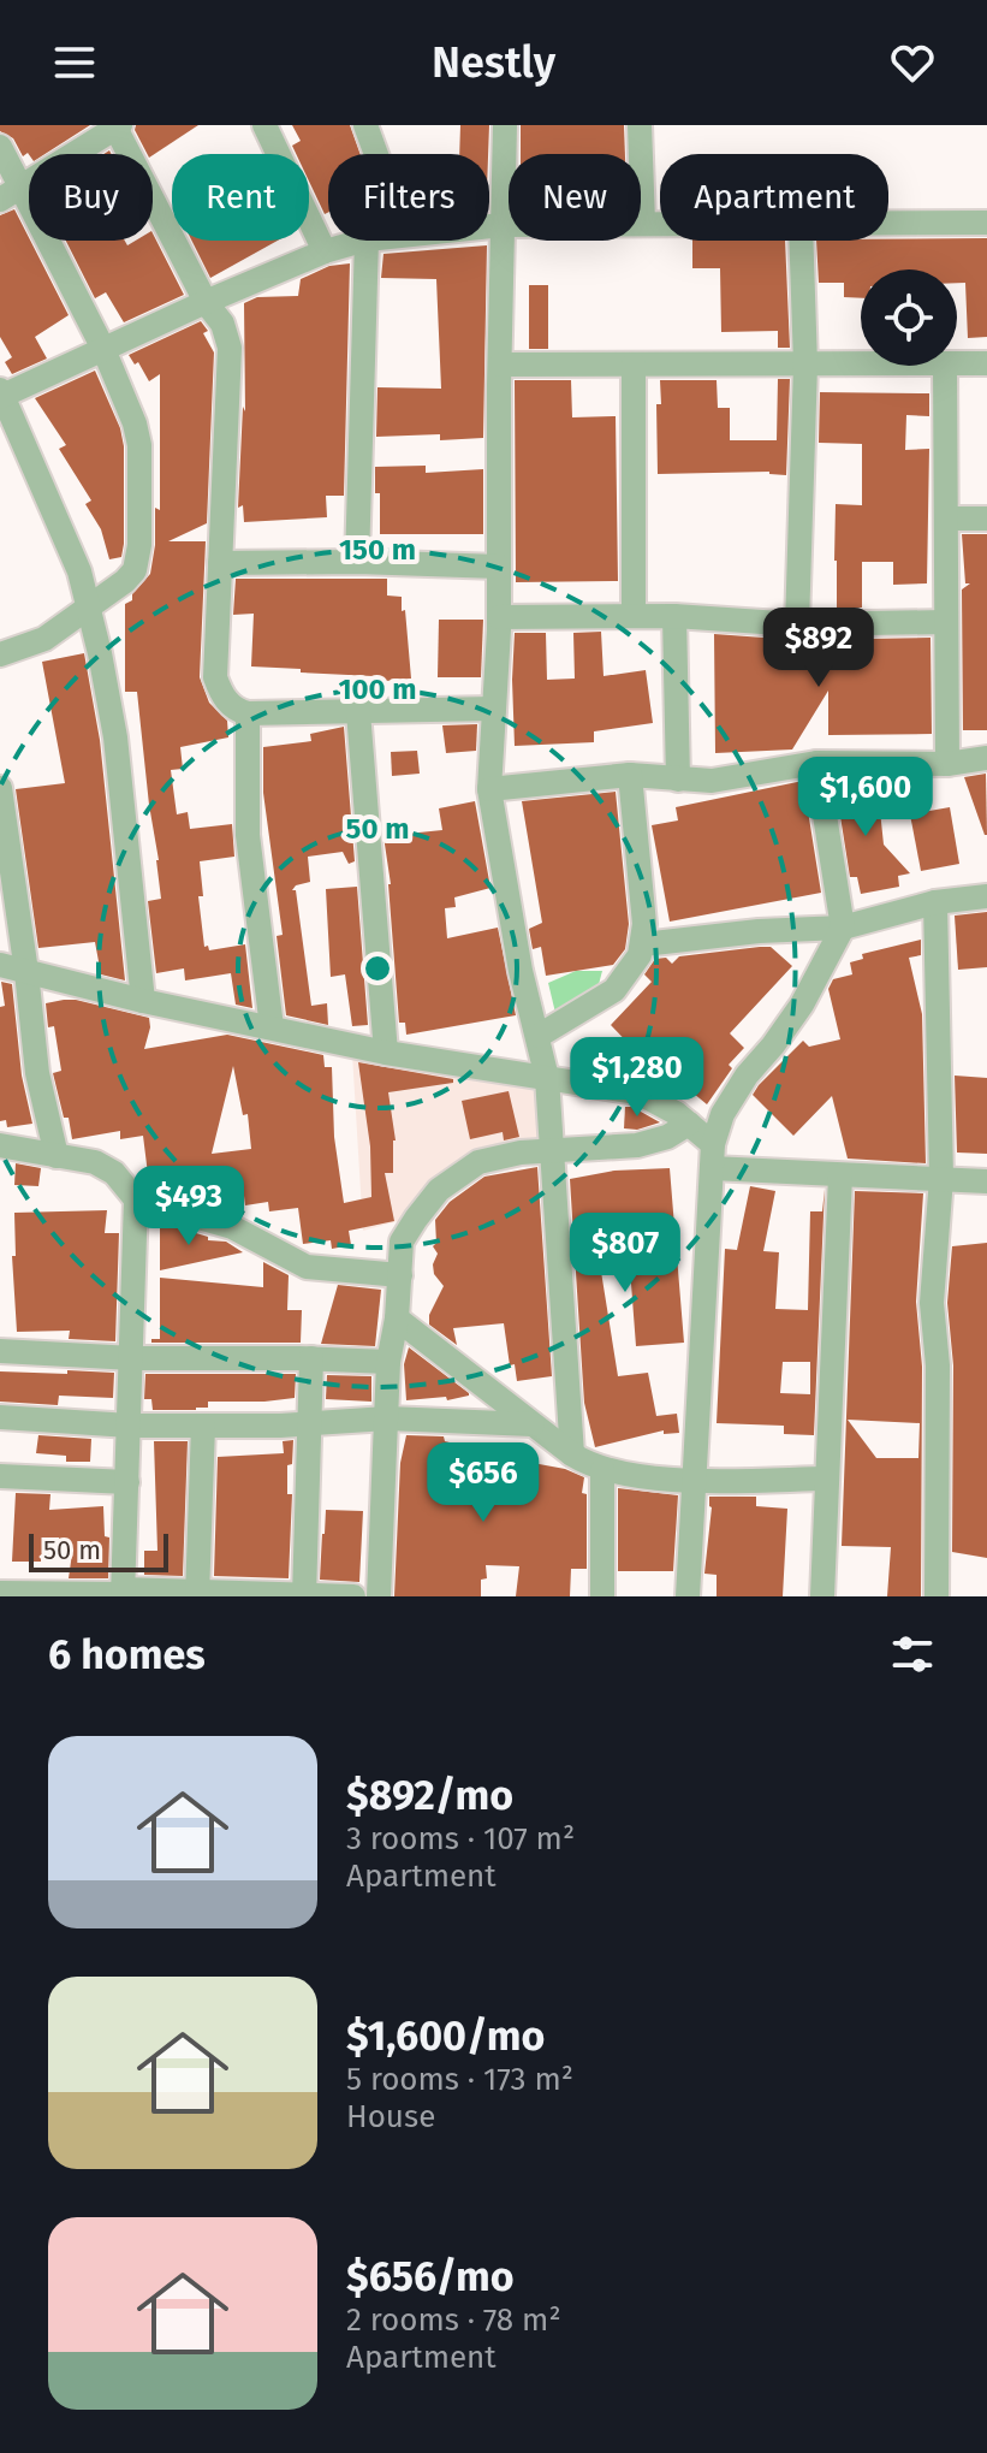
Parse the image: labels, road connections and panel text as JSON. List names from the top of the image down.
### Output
{
  "scale_bar": "50 m",
  "page": {
    "header": "Nestly",
    "chip": [
      "Buy",
      "Rent",
      "Filters",
      "New",
      "Apartment"
    ],
    "price": [
      "$892",
      "$1,600",
      "$1,280",
      "$493",
      "$807",
      "$656"
    ],
    "scale": "50 m",
    "heading": "6 homes",
    "list": [
      {
        "name": "$892/mo",
        "note": "3 rooms · 107 m² · Apartment"
      },
      {
        "name": "$1,600/mo",
        "note": "5 rooms · 173 m² · House"
      },
      {
        "name": "$656/mo",
        "note": "2 rooms · 78 m² · Apartment"
      }
    ]
  },
  "rings": ["150 m", "100 m", "50 m"]
}
